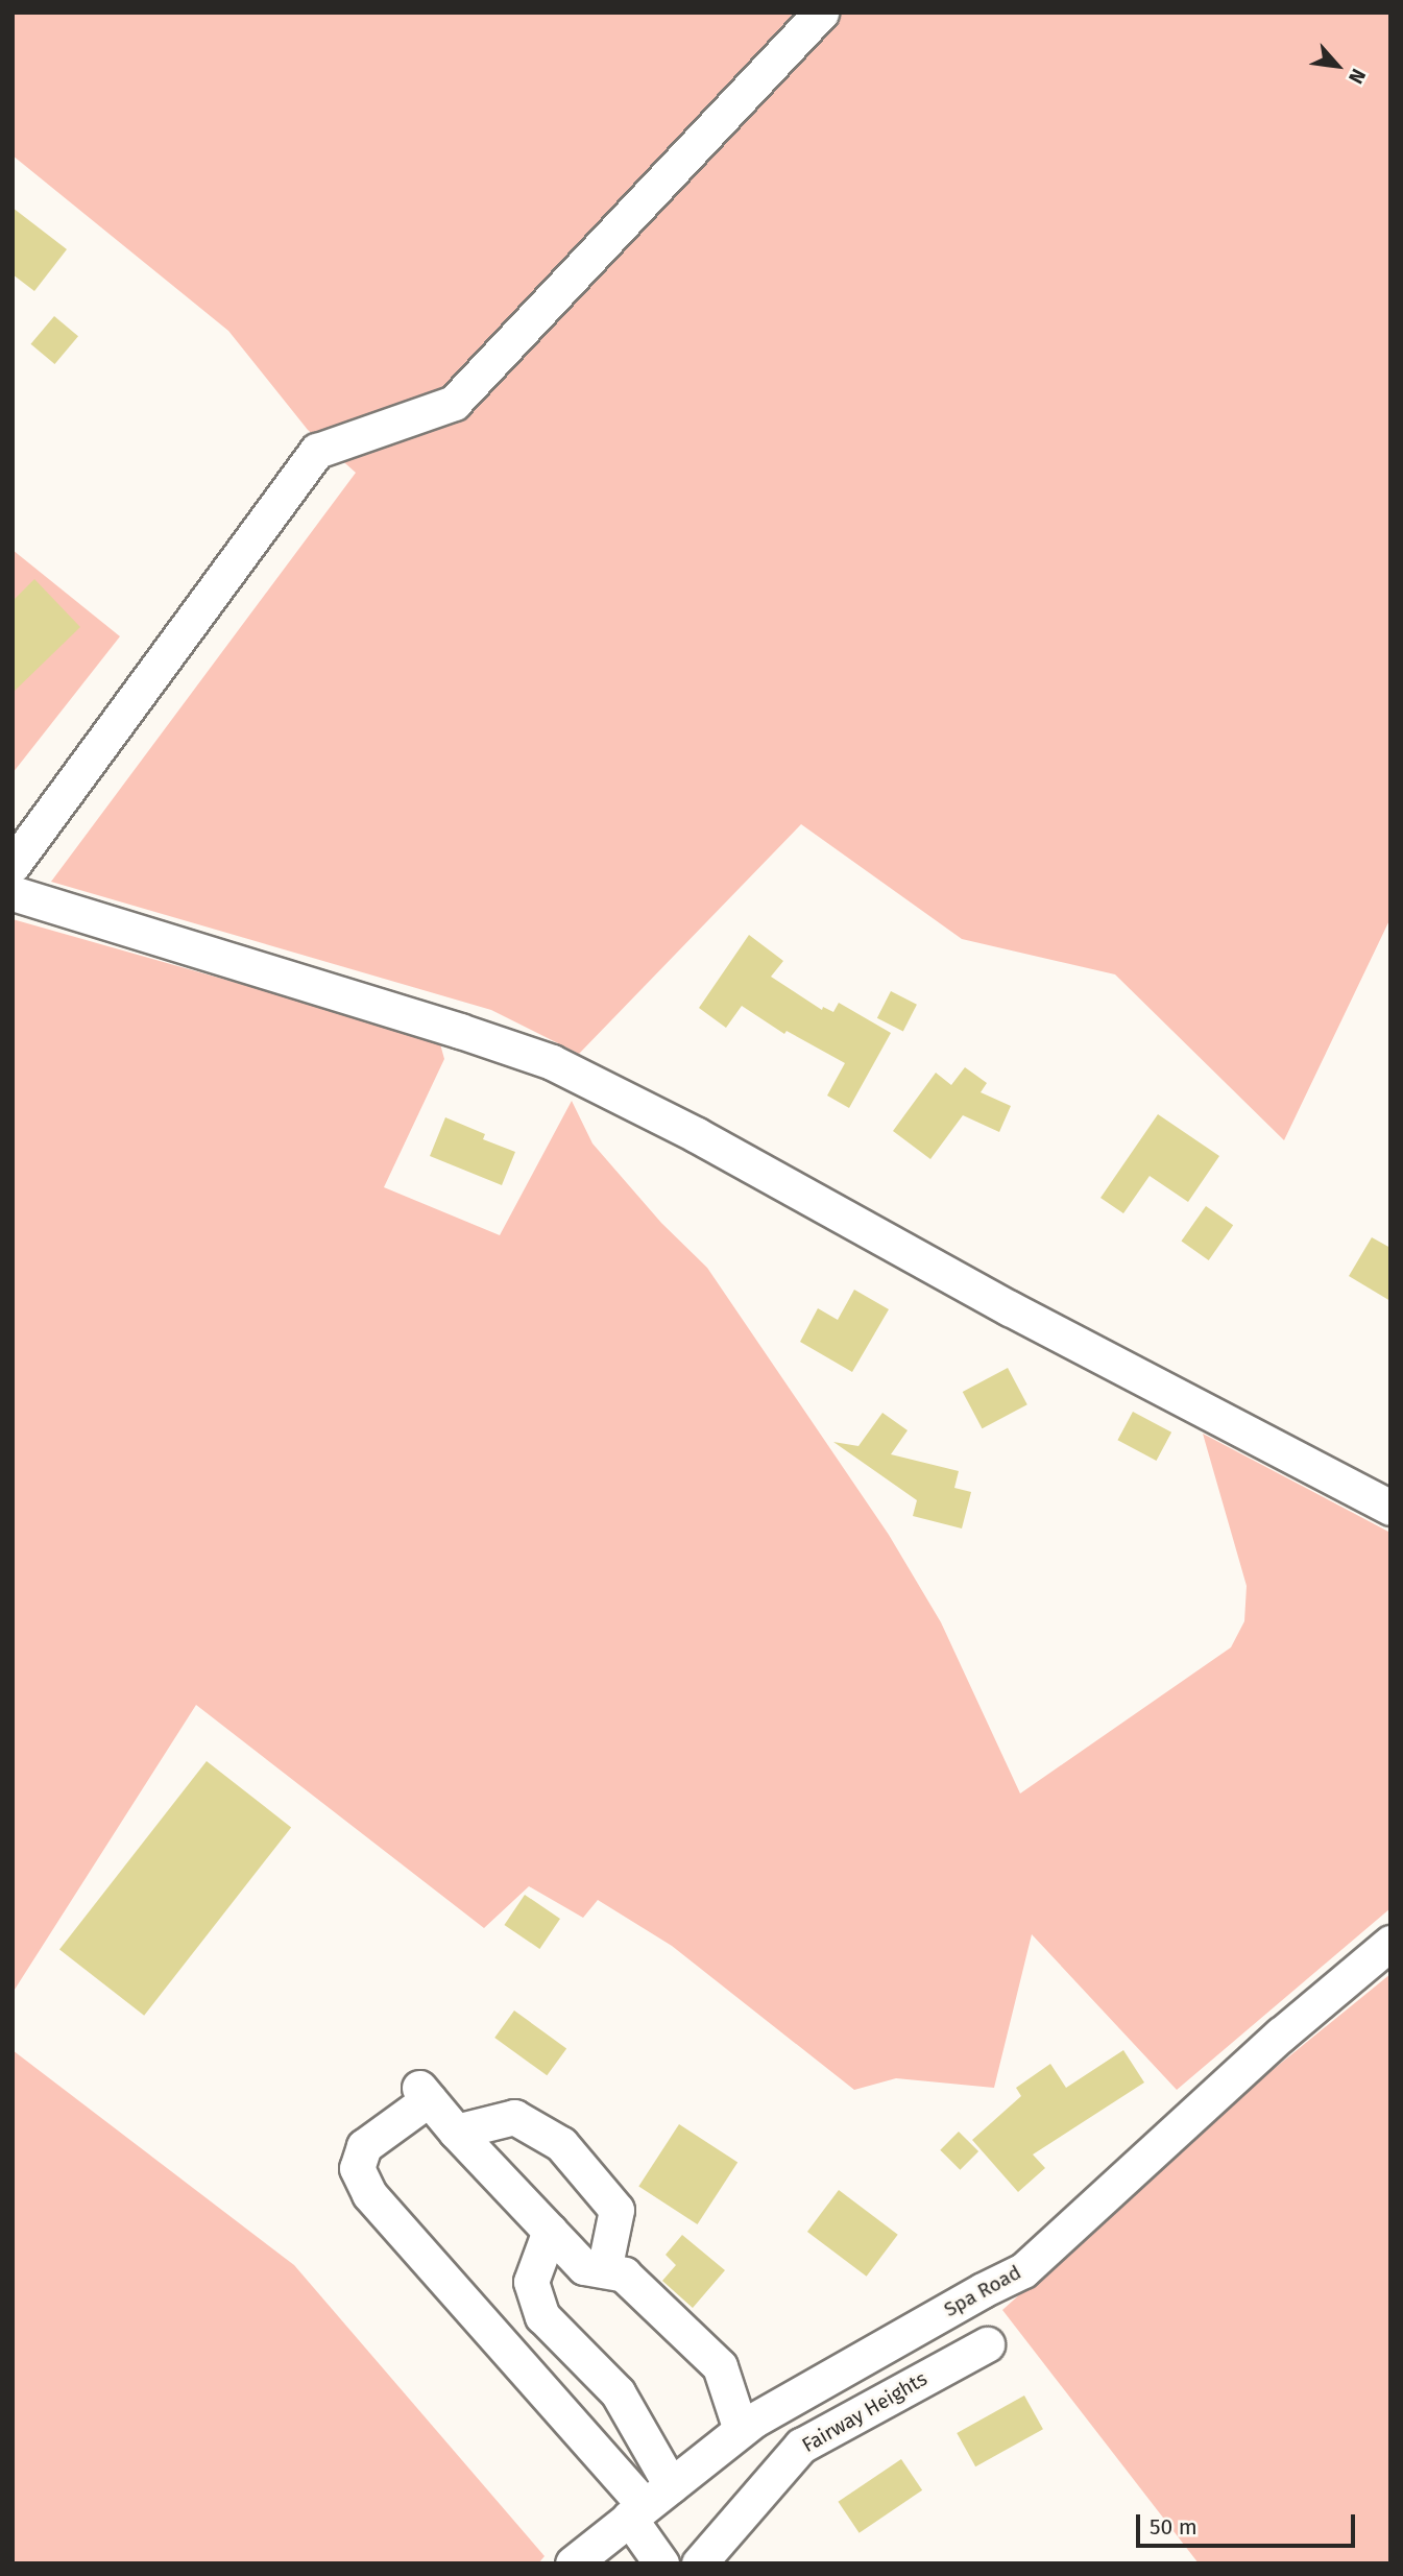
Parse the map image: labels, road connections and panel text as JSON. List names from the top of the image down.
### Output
{
  "streets": {
    "street": ["Spa Road", "Fairway Heights"]
  },
  "scale_bar": "50 m",
  "north": "bottom right"
}
